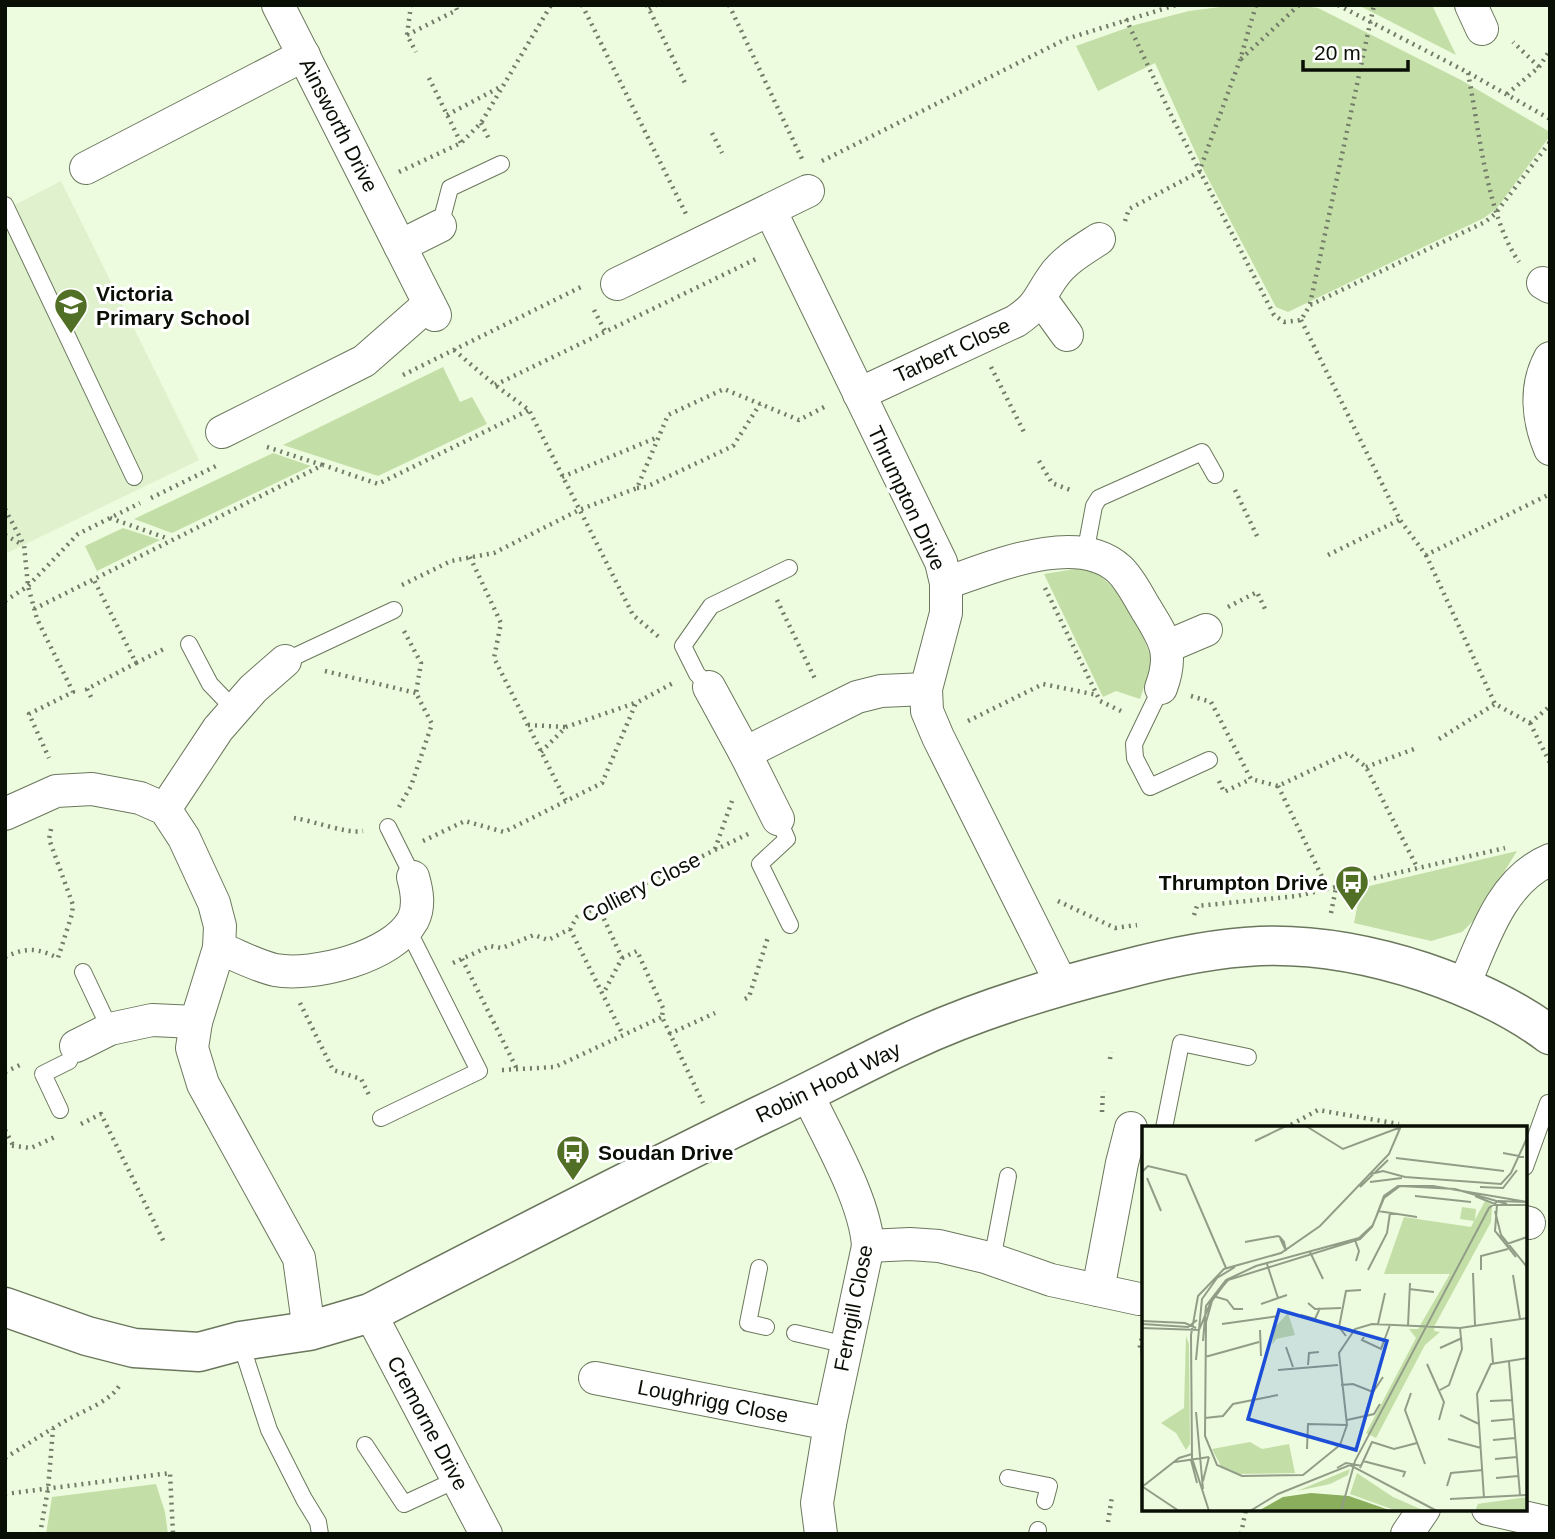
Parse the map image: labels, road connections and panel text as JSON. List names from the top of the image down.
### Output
{
  "streets": {
    "street": [
      "Ainsworth Drive",
      "Tarbert Close",
      "Thrumpton Drive",
      "Robin Hood Way",
      "Ferngill Close",
      "Loughrigg Close",
      "Cremorne Drive"
    ],
    "path": ["Colliery Close"]
  },
  "crossings": [
    ["Tarbert Close", "Thrumpton Drive"],
    ["Thrumpton Drive", "Robin Hood Way"],
    ["Robin Hood Way", "Ferngill Close"],
    ["Robin Hood Way", "Cremorne Drive"],
    ["Ferngill Close", "Loughrigg Close"]
  ],
  "places": {
    "school or university": ["Victoria Primary School"],
    "bus stop": ["Thrumpton Drive", "Soudan Drive"]
  },
  "scale_bar": "20 m"
}
